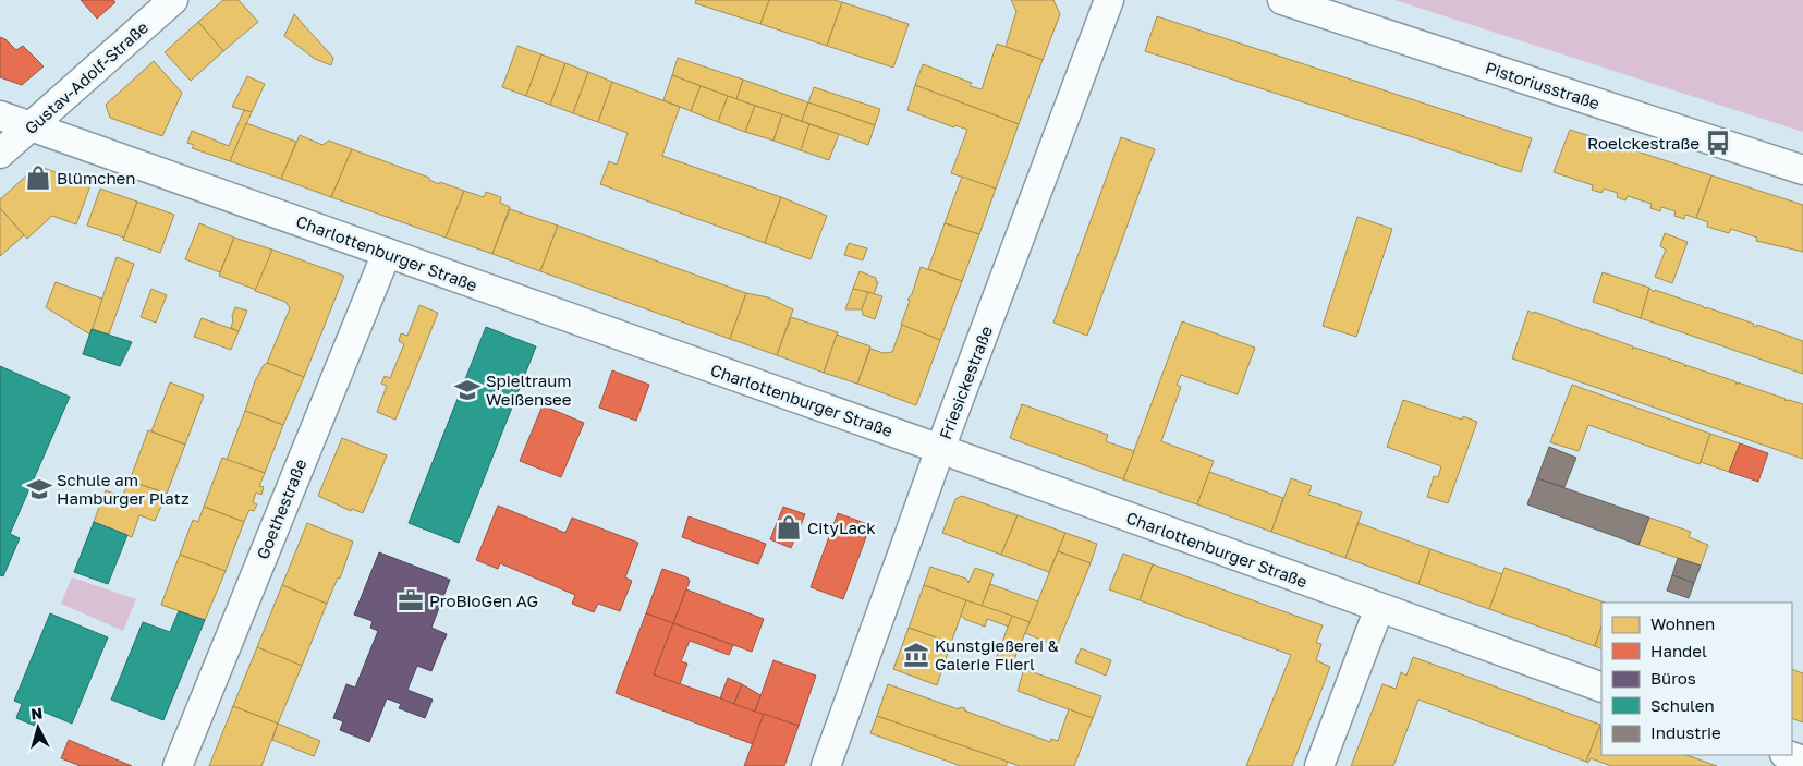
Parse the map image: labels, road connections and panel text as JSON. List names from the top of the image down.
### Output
{
  "streets": {
    "street": [
      "Gustav-Adolf-Straße",
      "Pistoriusstraße",
      "Charlottenburger Straße",
      "Friesickestraße",
      "Goethestraße"
    ]
  },
  "crossings": [
    ["Gustav-Adolf-Straße", "Charlottenburger Straße"],
    ["Charlottenburger Straße", "Friesickestraße"],
    ["Charlottenburger Straße", "Goethestraße"]
  ],
  "places": {
    "bus stop": ["Roelckestraße"],
    "shop": ["Blümchen", "CityLack"],
    "school or university": ["Spieltraum Weißensee", "Schule am Hamburger Platz"],
    "office": ["ProBioGen AG"],
    "museum": ["Kunstgießerei & Galerie Flierl"]
  },
  "legend": [
    "Wohnen",
    "Handel",
    "Büros",
    "Schulen",
    "Industrie"
  ],
  "north": "top"
}
